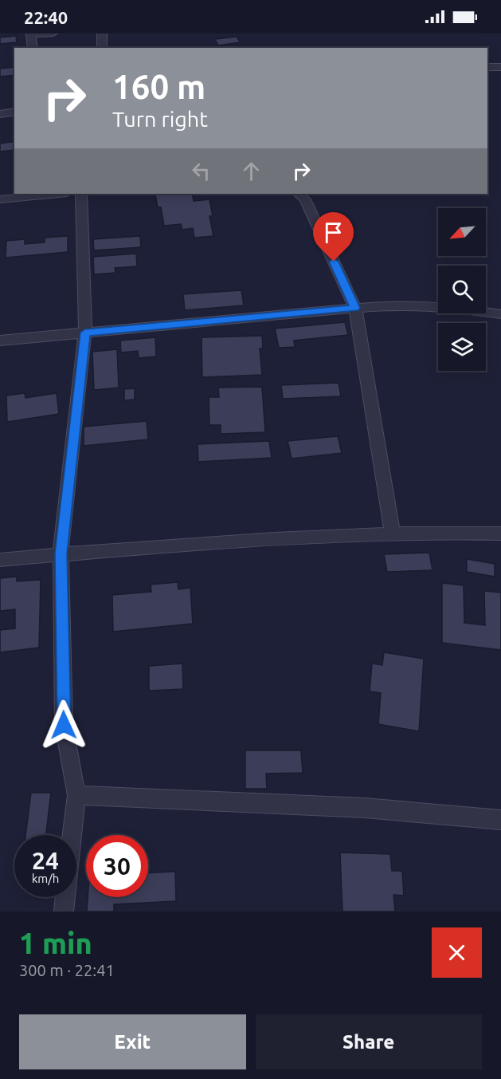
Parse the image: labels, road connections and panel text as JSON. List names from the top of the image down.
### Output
{
  "north": "bottom left",
  "page": {
    "status": "22:40",
    "turn": ["160 m", "Turn right"],
    "speed": "24 km/h",
    "limit": "30",
    "heading": ["1 min", "300 m · 22:41"],
    "buttons": ["Exit", "Share"]
  }
}
